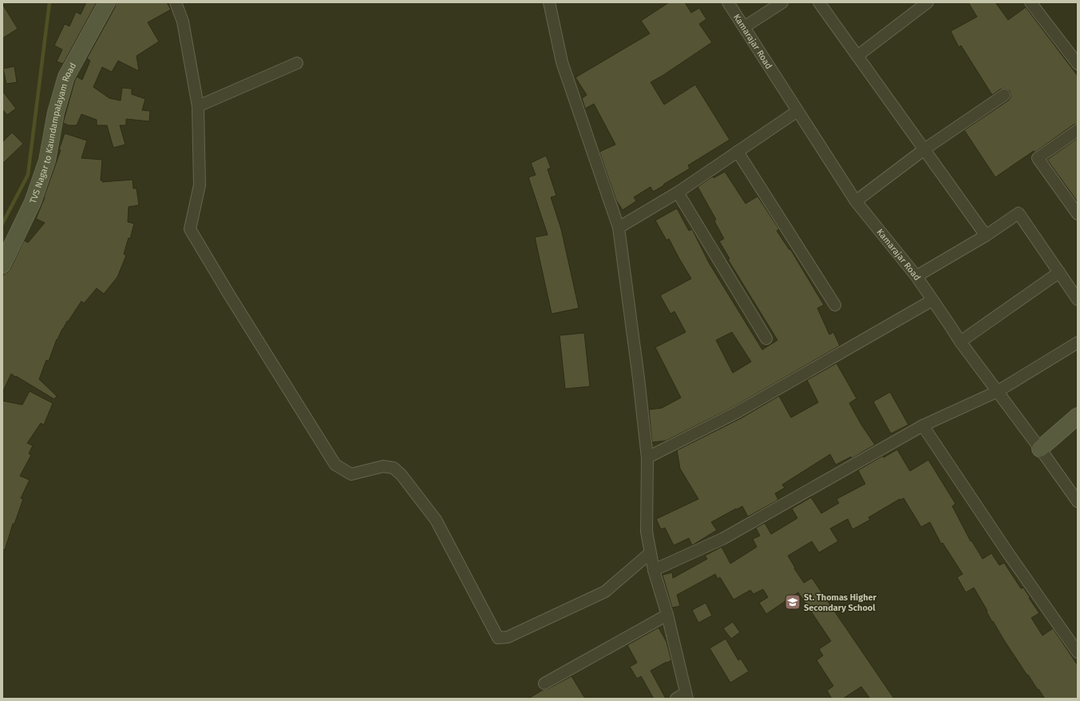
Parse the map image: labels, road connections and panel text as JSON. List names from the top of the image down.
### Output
{
  "streets": {
    "street": ["Kamarajar Road", "TVS Nagar to Kaundampalayam Road"]
  },
  "places": {
    "school or university": ["St. Thomas Higher Secondary School"]
  }
}
